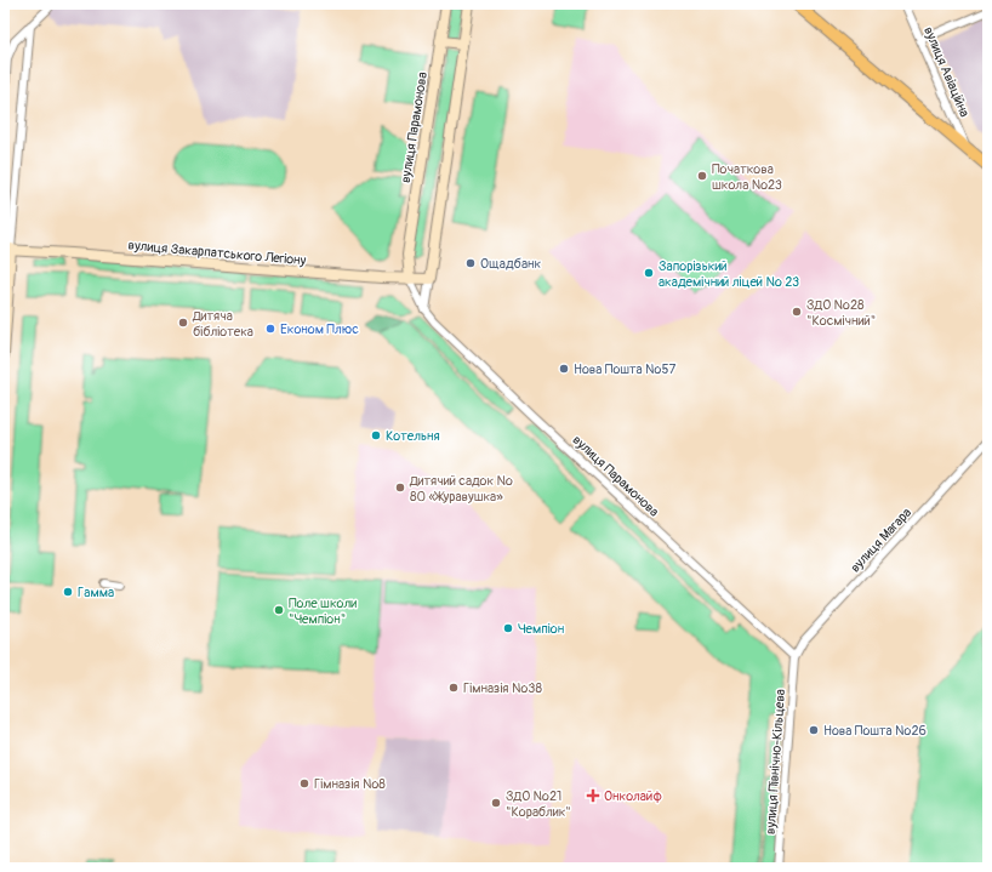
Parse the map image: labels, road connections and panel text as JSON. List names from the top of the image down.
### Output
{
  "streets": {
    "street": [
      "вулиця Авіаційна",
      "вулиця Парамонова",
      "вулиця Закарпатського Легіону",
      "вулиця Магара",
      "вулиця Північно-Кільцева"
    ]
  },
  "crossings": [
    ["вулиця Парамонова", "вулиця Закарпатського Легіону"],
    ["вулиця Парамонова", "вулиця Магара"],
    ["вулиця Парамонова", "вулиця Північно-Кільцева"],
    ["вулиця Магара", "вулиця Північно-Кільцева"]
  ],
  "places": {
    "other": [
      "Початкова школа №23",
      "Ощадбанк",
      "Запорізький академічний ліцей № 23",
      "ЗДО №28 \"Космічний\"",
      "Дитяча бібліотека",
      "Економ Плюс",
      "Нова Пошта №57",
      "Котельня",
      "Дитячий садок № 80 «Журавушка»",
      "Гамма",
      "Поле школи \"Чемпіон\"",
      "Чемпіон",
      "Гімназія №38",
      "Нова Пошта №26",
      "Гімназія №8",
      "ЗДО №21 \"Кораблик\""
    ],
    "health": ["Онколайф"]
  }
}
